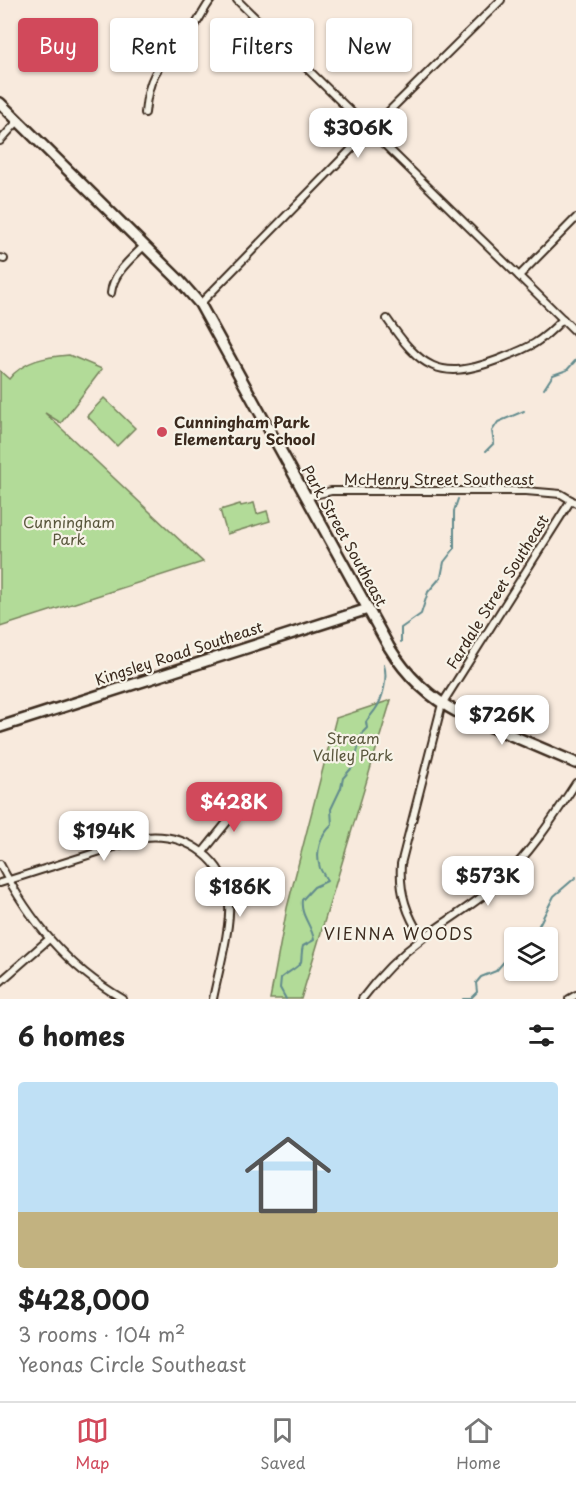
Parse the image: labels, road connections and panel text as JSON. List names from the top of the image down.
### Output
{
  "streets": {
    "main road": ["Park Street Southeast", "Kingsley Road Southeast"],
    "street": ["McHenry Street Southeast", "Fardale Street Southeast"]
  },
  "crossings": [
    ["McHenry Street Southeast", "Park Street Southeast"],
    ["McHenry Street Southeast", "Fardale Street Southeast"],
    ["Park Street Southeast", "Fardale Street Southeast"],
    ["Park Street Southeast", "Kingsley Road Southeast"]
  ],
  "districts": ["VIENNA WOODS"],
  "parks": ["Cunningham Park", "Stream Valley Park"],
  "places": ["Cunningham Park Elementary School"],
  "page": {
    "chip": [
      "Buy",
      "Rent",
      "Filters",
      "New"
    ],
    "price": [
      "$306K",
      "$726K",
      "$428K",
      "$194K",
      "$573K",
      "$186K"
    ],
    "heading": "6 homes",
    "list": [
      {
        "name": "$428,000",
        "note": "3 rooms · 104 m² · Yeonas Circle Southeast"
      }
    ],
    "tabs": ["Map", "Saved", "Home"]
  }
}
